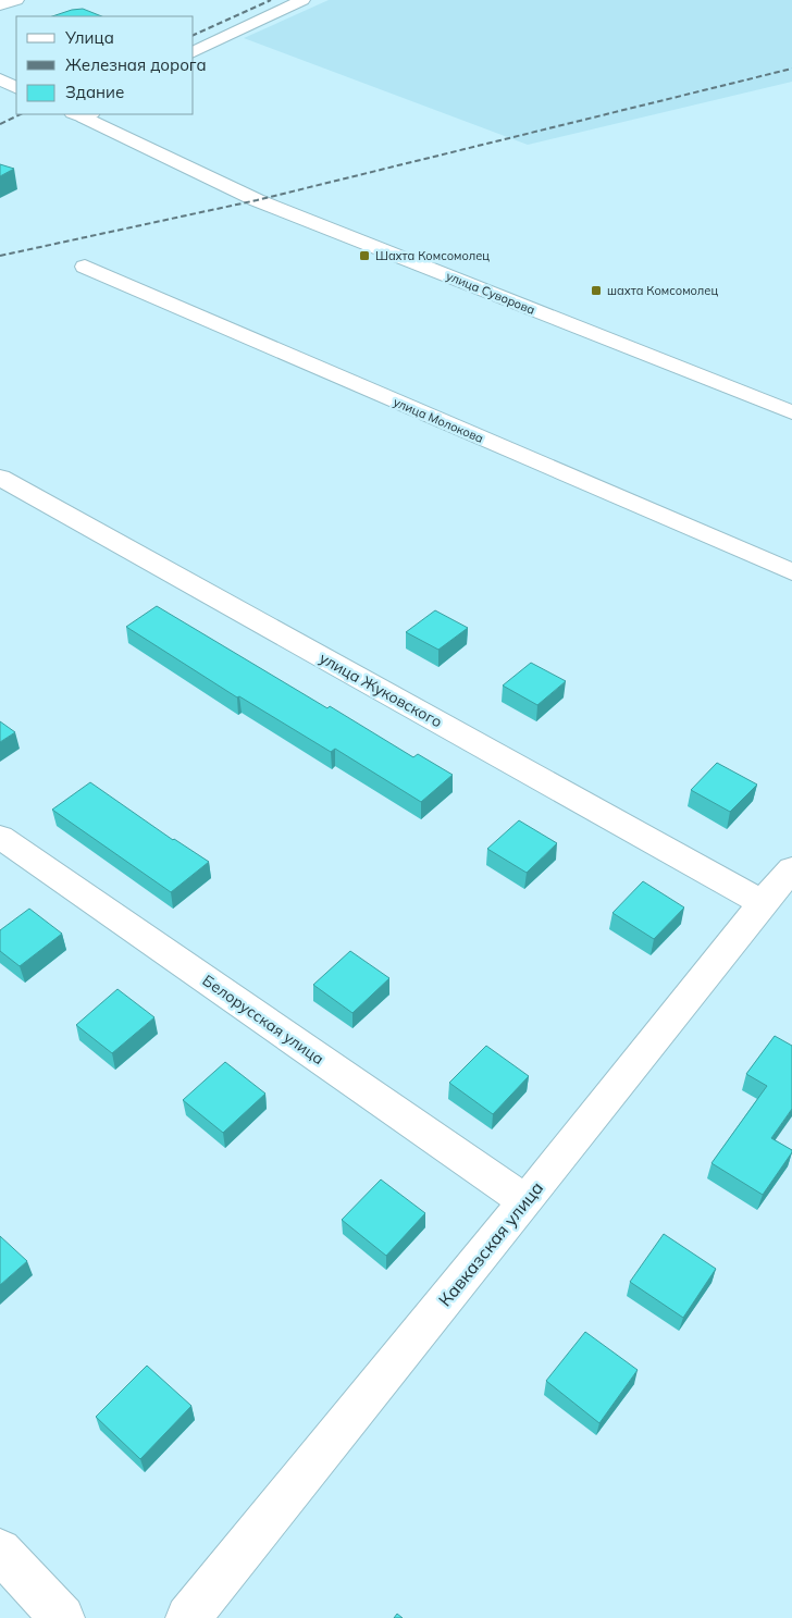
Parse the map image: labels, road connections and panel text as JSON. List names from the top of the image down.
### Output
{
  "streets": {
    "street": [
      "улица Суворова",
      "улица Молокова",
      "улица Жуковского",
      "Белорусская улица",
      "Кавказская улица"
    ]
  },
  "crossings": [
    ["улица Жуковского", "Кавказская улица"],
    ["Белорусская улица", "Кавказская улица"]
  ],
  "places": {
    "transit": ["Шахта Комсомолец", "шахта Комсомолец"]
  },
  "legend": ["Улица", "Железная дорога", "Здание"]
}
